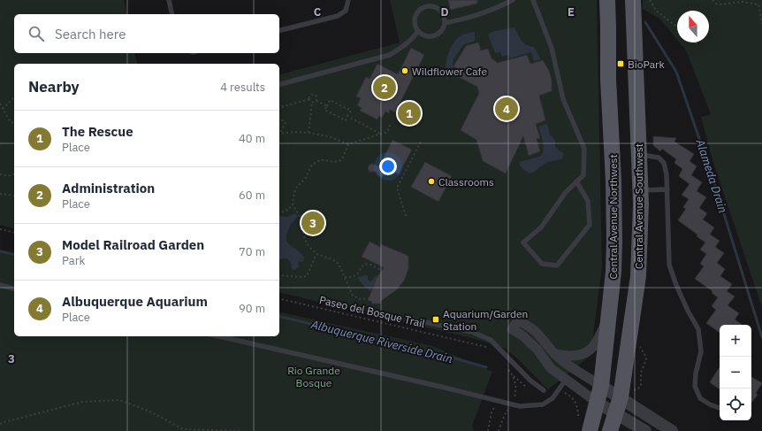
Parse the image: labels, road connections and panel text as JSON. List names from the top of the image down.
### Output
{
  "streets": {
    "main road": ["Central Avenue Southwest", "Central Avenue Northwest"],
    "path": ["Paseo del Bosque Trail"]
  },
  "water": ["Alameda Drain", "Albuquerque Riverside Drain"],
  "parks": ["Rio Grande Bosque"],
  "places": {
    "transit": ["BioPark", "Aquarium/Garden Station"],
    "other": ["Wildflower Cafe", "Classrooms"]
  },
  "north": "top",
  "page": {
    "search": "Search here",
    "heading": ["Nearby", "4 results"],
    "pins": [
      "2",
      "4",
      "1",
      "3"
    ],
    "list": [
      {
        "mark": "1",
        "name": "The Rescue",
        "note": "Place",
        "value": "40 m"
      },
      {
        "mark": "2",
        "name": "Administration",
        "note": "Place",
        "value": "60 m"
      },
      {
        "mark": "3",
        "name": "Model Railroad Garden",
        "note": "Park",
        "value": "70 m"
      },
      {
        "mark": "4",
        "name": "Albuquerque Aquarium",
        "note": "Place",
        "value": "90 m"
      }
    ],
    "map_buttons": ["+", "−"]
  },
  "grid": {
    "columns": ["C", "D", "E"],
    "rows": ["3"]
  }
}
